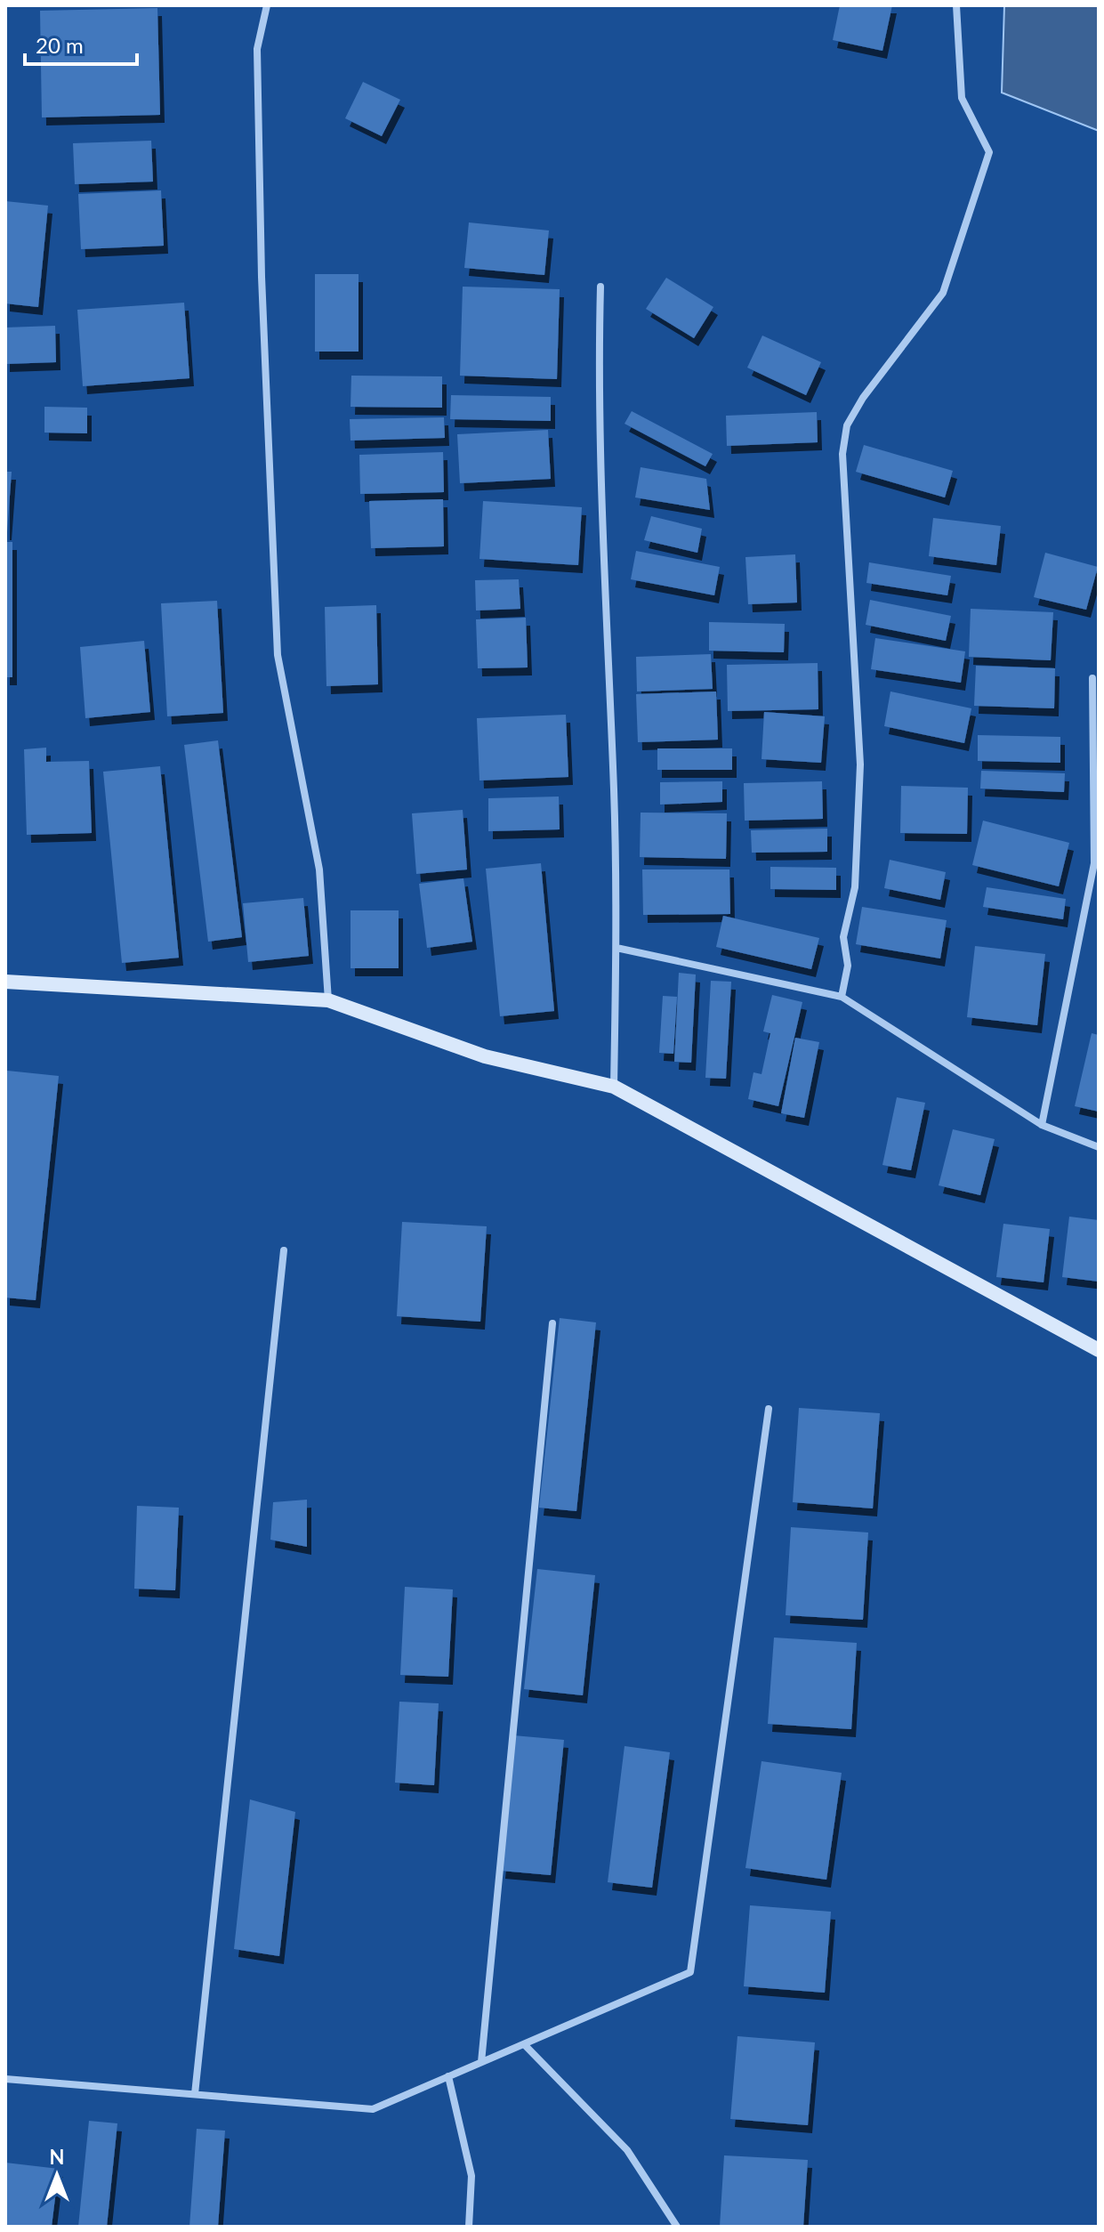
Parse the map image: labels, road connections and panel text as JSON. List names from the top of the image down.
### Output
{
  "scale_bar": "20 m",
  "north": "top"
}
